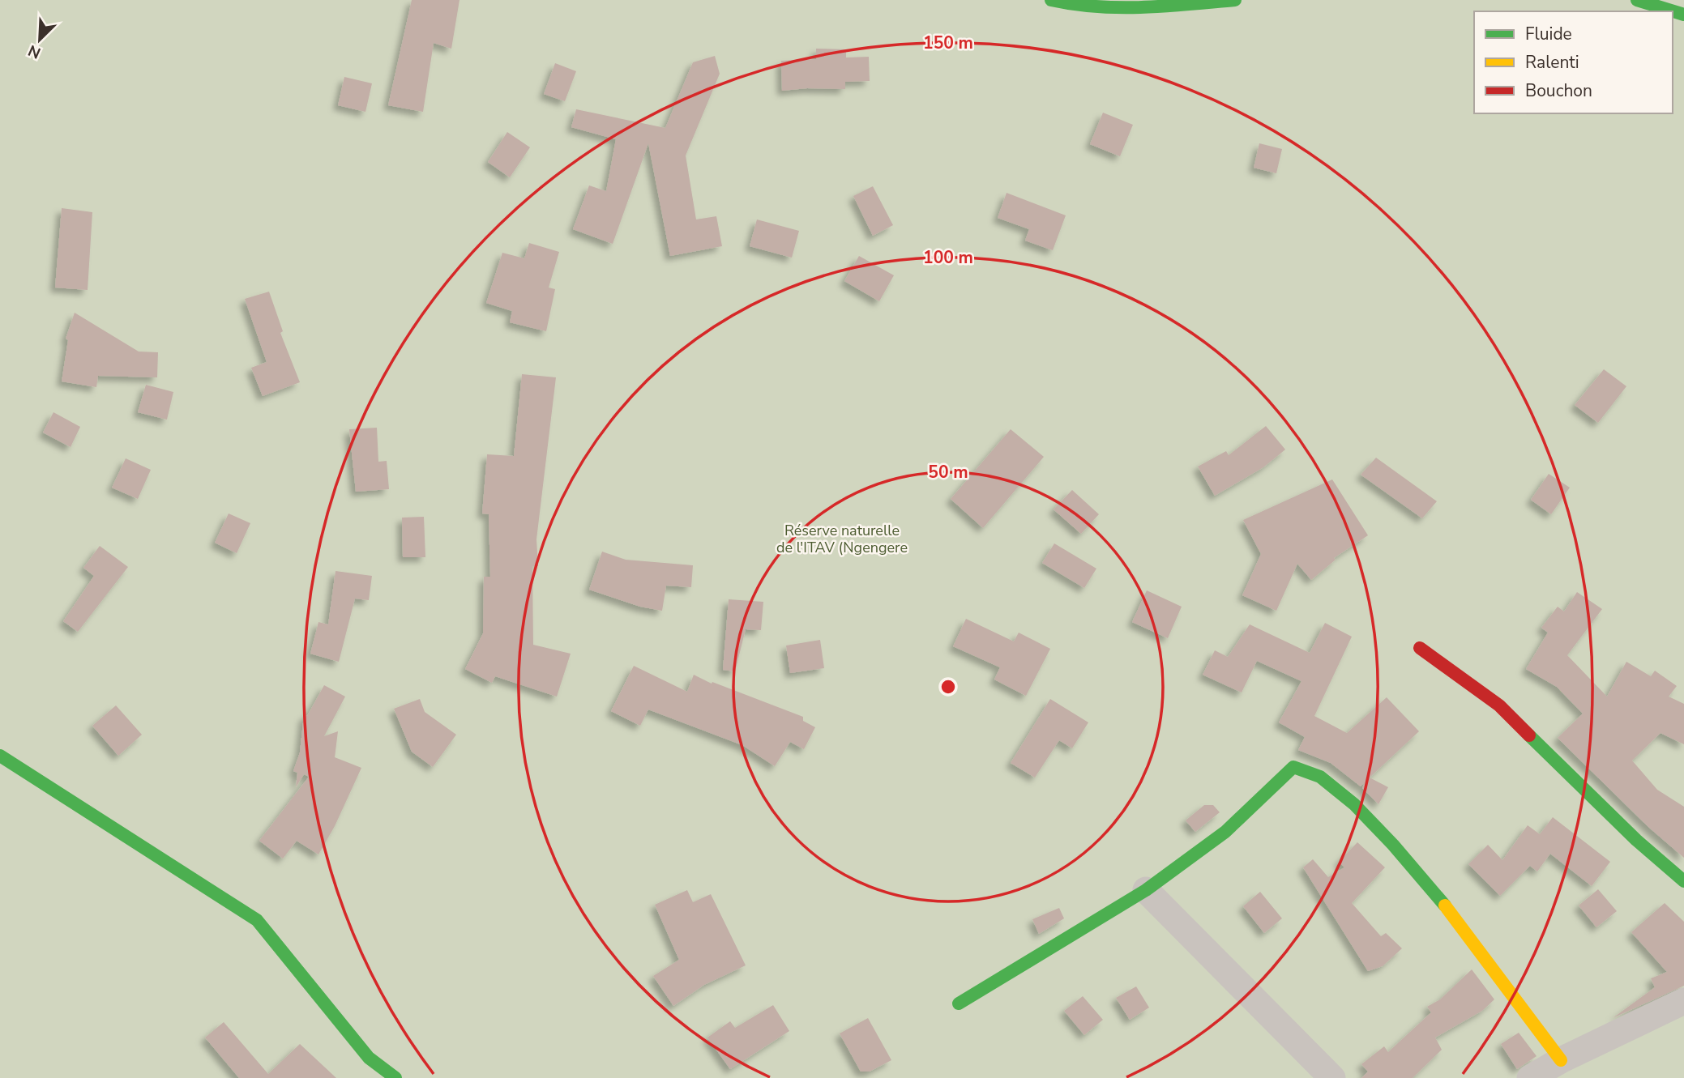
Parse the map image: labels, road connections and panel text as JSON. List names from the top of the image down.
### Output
{
  "parks": ["Réserve naturelle de l'ITAV (Ngengere"],
  "legend": ["Fluide", "Ralenti", "Bouchon"],
  "north": "bottom left",
  "rings": ["150 m", "100 m", "50 m"]
}
